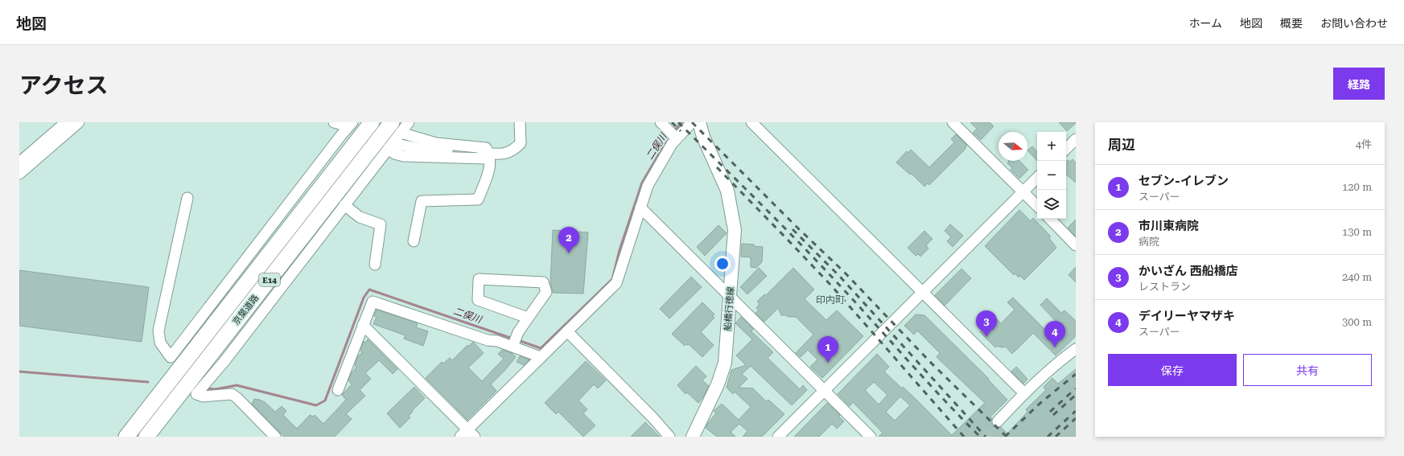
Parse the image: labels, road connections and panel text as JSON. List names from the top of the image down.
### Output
{
  "streets": {
    "highway": ["E14", "京葉道路"],
    "main road": ["船橋行徳線"]
  },
  "districts": ["印内町"],
  "water": ["二俣川"],
  "north": "right",
  "page": {
    "header": "地図",
    "nav": [
      "ホーム",
      "地図",
      "概要",
      "お問い合わせ"
    ],
    "title": "アクセス",
    "buttons": [
      "経路",
      ["保存", "共有"]
    ],
    "heading": ["周辺", "4件"],
    "map_buttons": ["+", "−"],
    "list": [
      {
        "mark": "1",
        "name": "セブン-イレブン",
        "note": "スーパー",
        "value": "120 m"
      },
      {
        "mark": "2",
        "name": "市川東病院",
        "note": "病院",
        "value": "130 m"
      },
      {
        "mark": "3",
        "name": "かいざん 西船橋店",
        "note": "レストラン",
        "value": "240 m"
      },
      {
        "mark": "4",
        "name": "デイリーヤマザキ",
        "note": "スーパー",
        "value": "300 m"
      }
    ],
    "pins": [
      "2",
      "3",
      "4",
      "1"
    ]
  }
}
